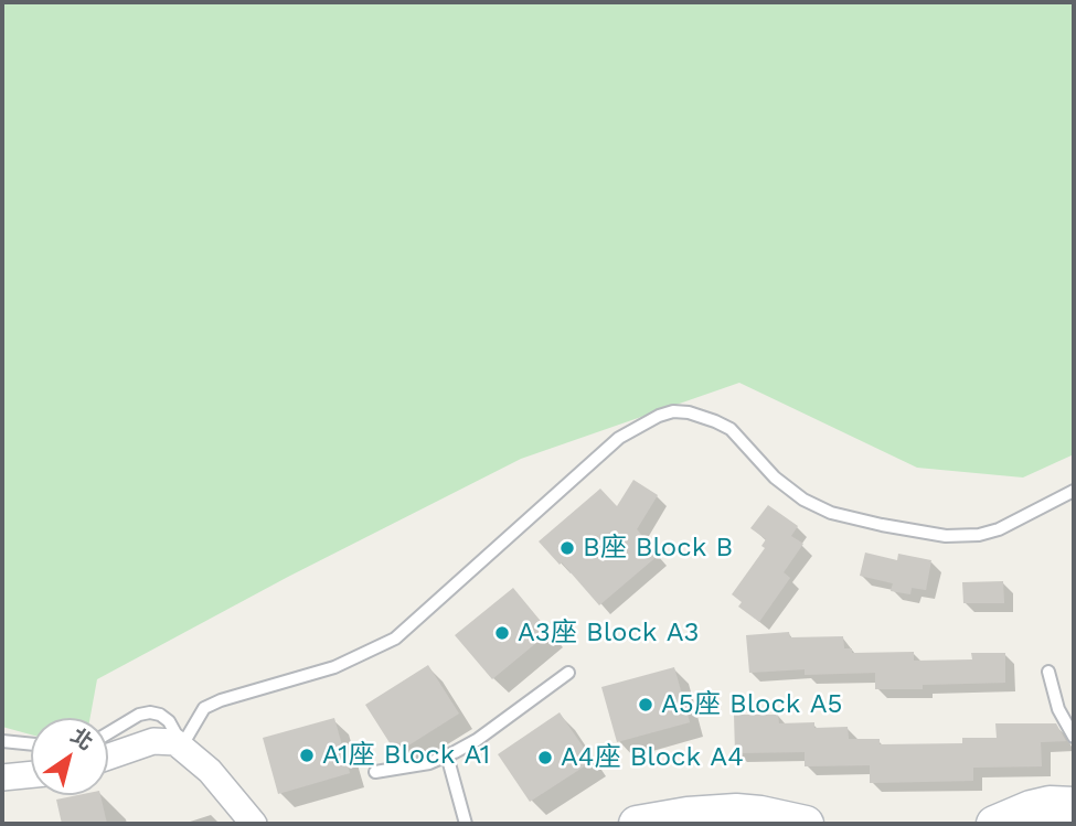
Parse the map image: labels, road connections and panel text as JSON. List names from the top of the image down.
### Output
{
  "places": [
    "B座 Block B",
    "A3座 Block A3",
    "A5座 Block A5",
    "A1座 Block A1",
    "A4座 Block A4"
  ],
  "north": "top right"
}
